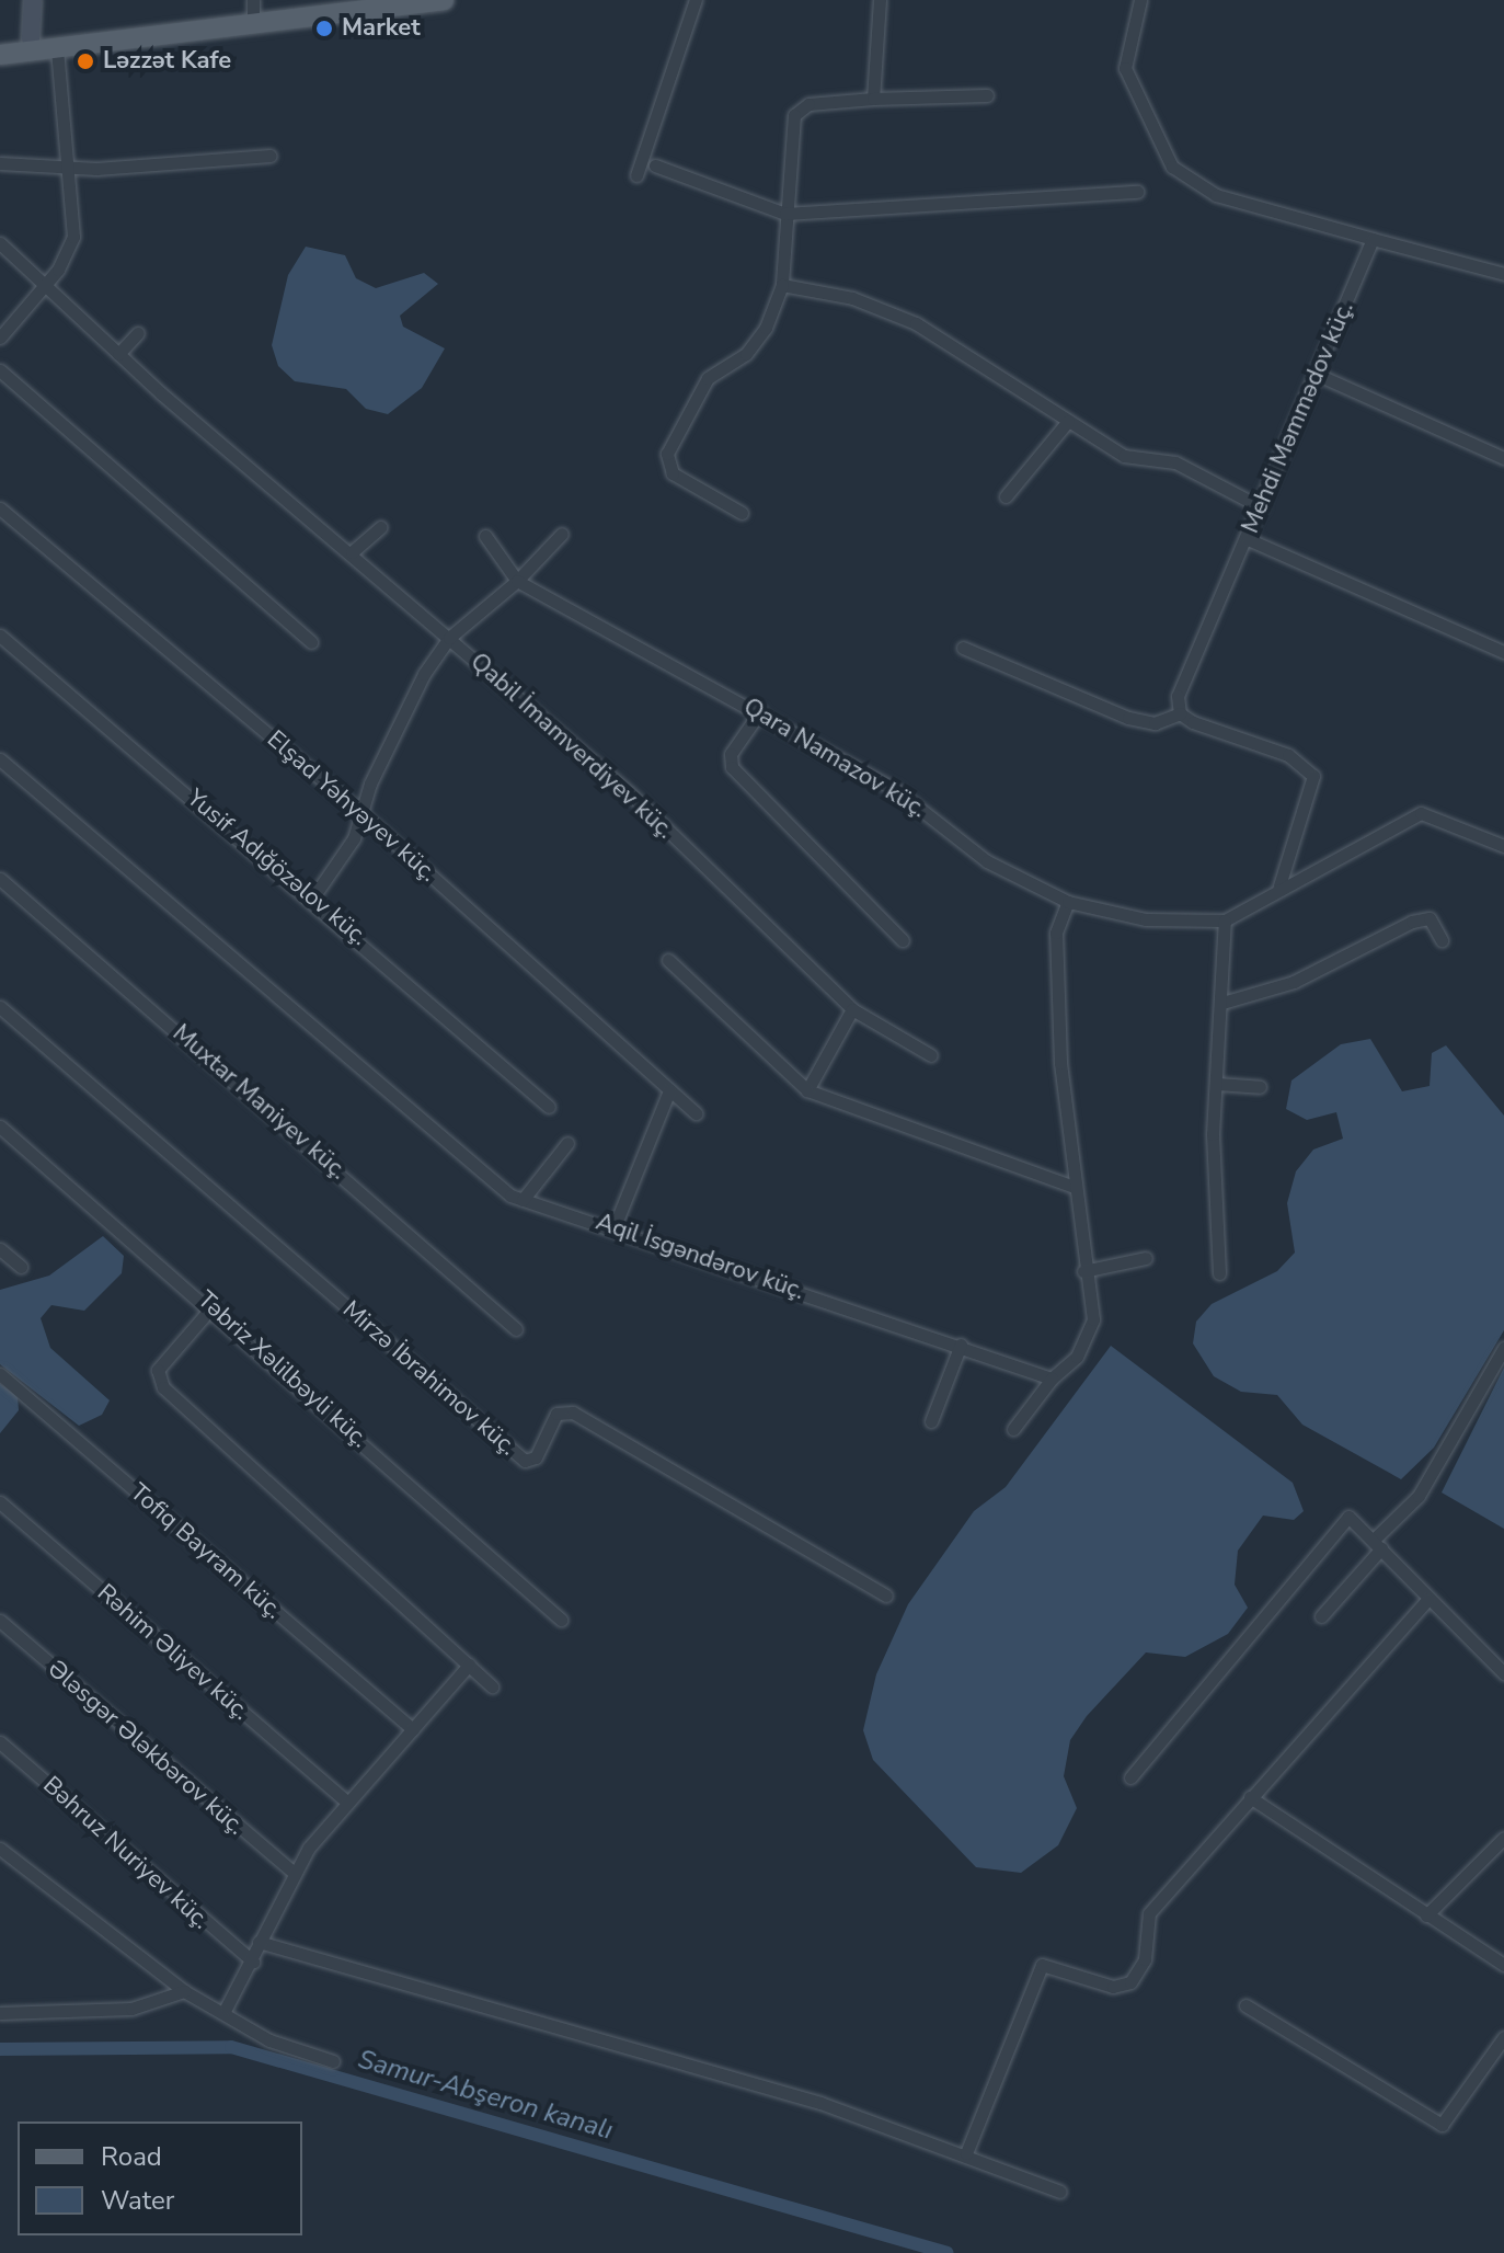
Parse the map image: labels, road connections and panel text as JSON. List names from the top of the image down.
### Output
{
  "streets": {
    "street": [
      "Mehdi Məmmədov küç.",
      "Qabil İmamverdiyev küç.",
      "Qara Namazov küç.",
      "Elşad Yəhyəyev küç.",
      "Yusif Adığözəlov küç.",
      "Muxtar Maniyev küç.",
      "Aqil İsgəndərov küç.",
      "Təbriz Xəlilbəyli küç.",
      "Mirzə İbrahimov küç.",
      "Tofiq Bayram küç.",
      "Rəhim Əliyev küç.",
      "Ələsgər Ələkbərov küç.",
      "Bəhruz Nuriyev küç."
    ]
  },
  "water": ["Samur-Abşeron kanalı"],
  "places": ["Market", "Ləzzət Kafe"],
  "legend": ["Road", "Water"]
}
